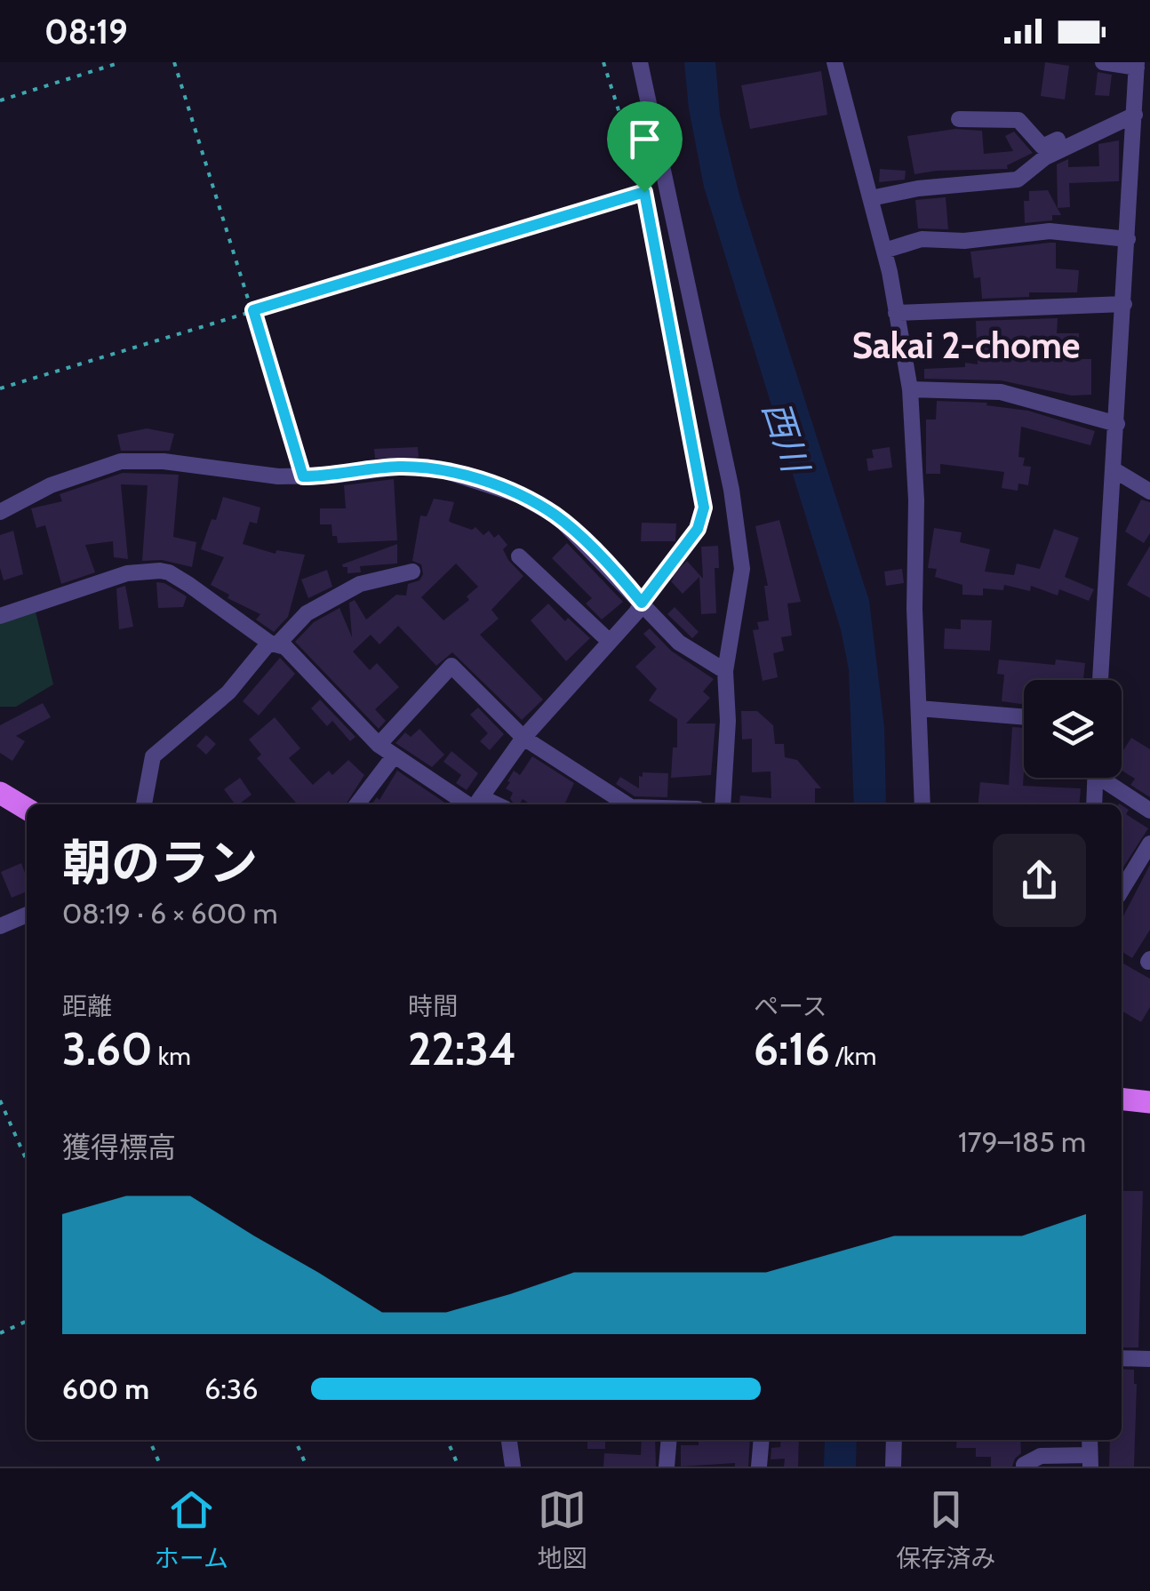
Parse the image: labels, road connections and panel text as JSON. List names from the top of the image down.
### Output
{
  "districts": ["Sakai 2-chome"],
  "water": ["西川"],
  "page": {
    "status": "08:19",
    "heading": ["朝のラン", "08:19 · 6 × 600 m"],
    "stats": [
      ["距離", "3.60 km"],
      ["時間", "22:34"],
      ["ペース", "6:16 /km"]
    ],
    "chart": ["獲得標高", "179–185 m"],
    "list": [
      {
        "name": "600 m",
        "note": "6:36"
      }
    ],
    "tabs": ["ホーム", "地図", "保存済み"]
  }
}
